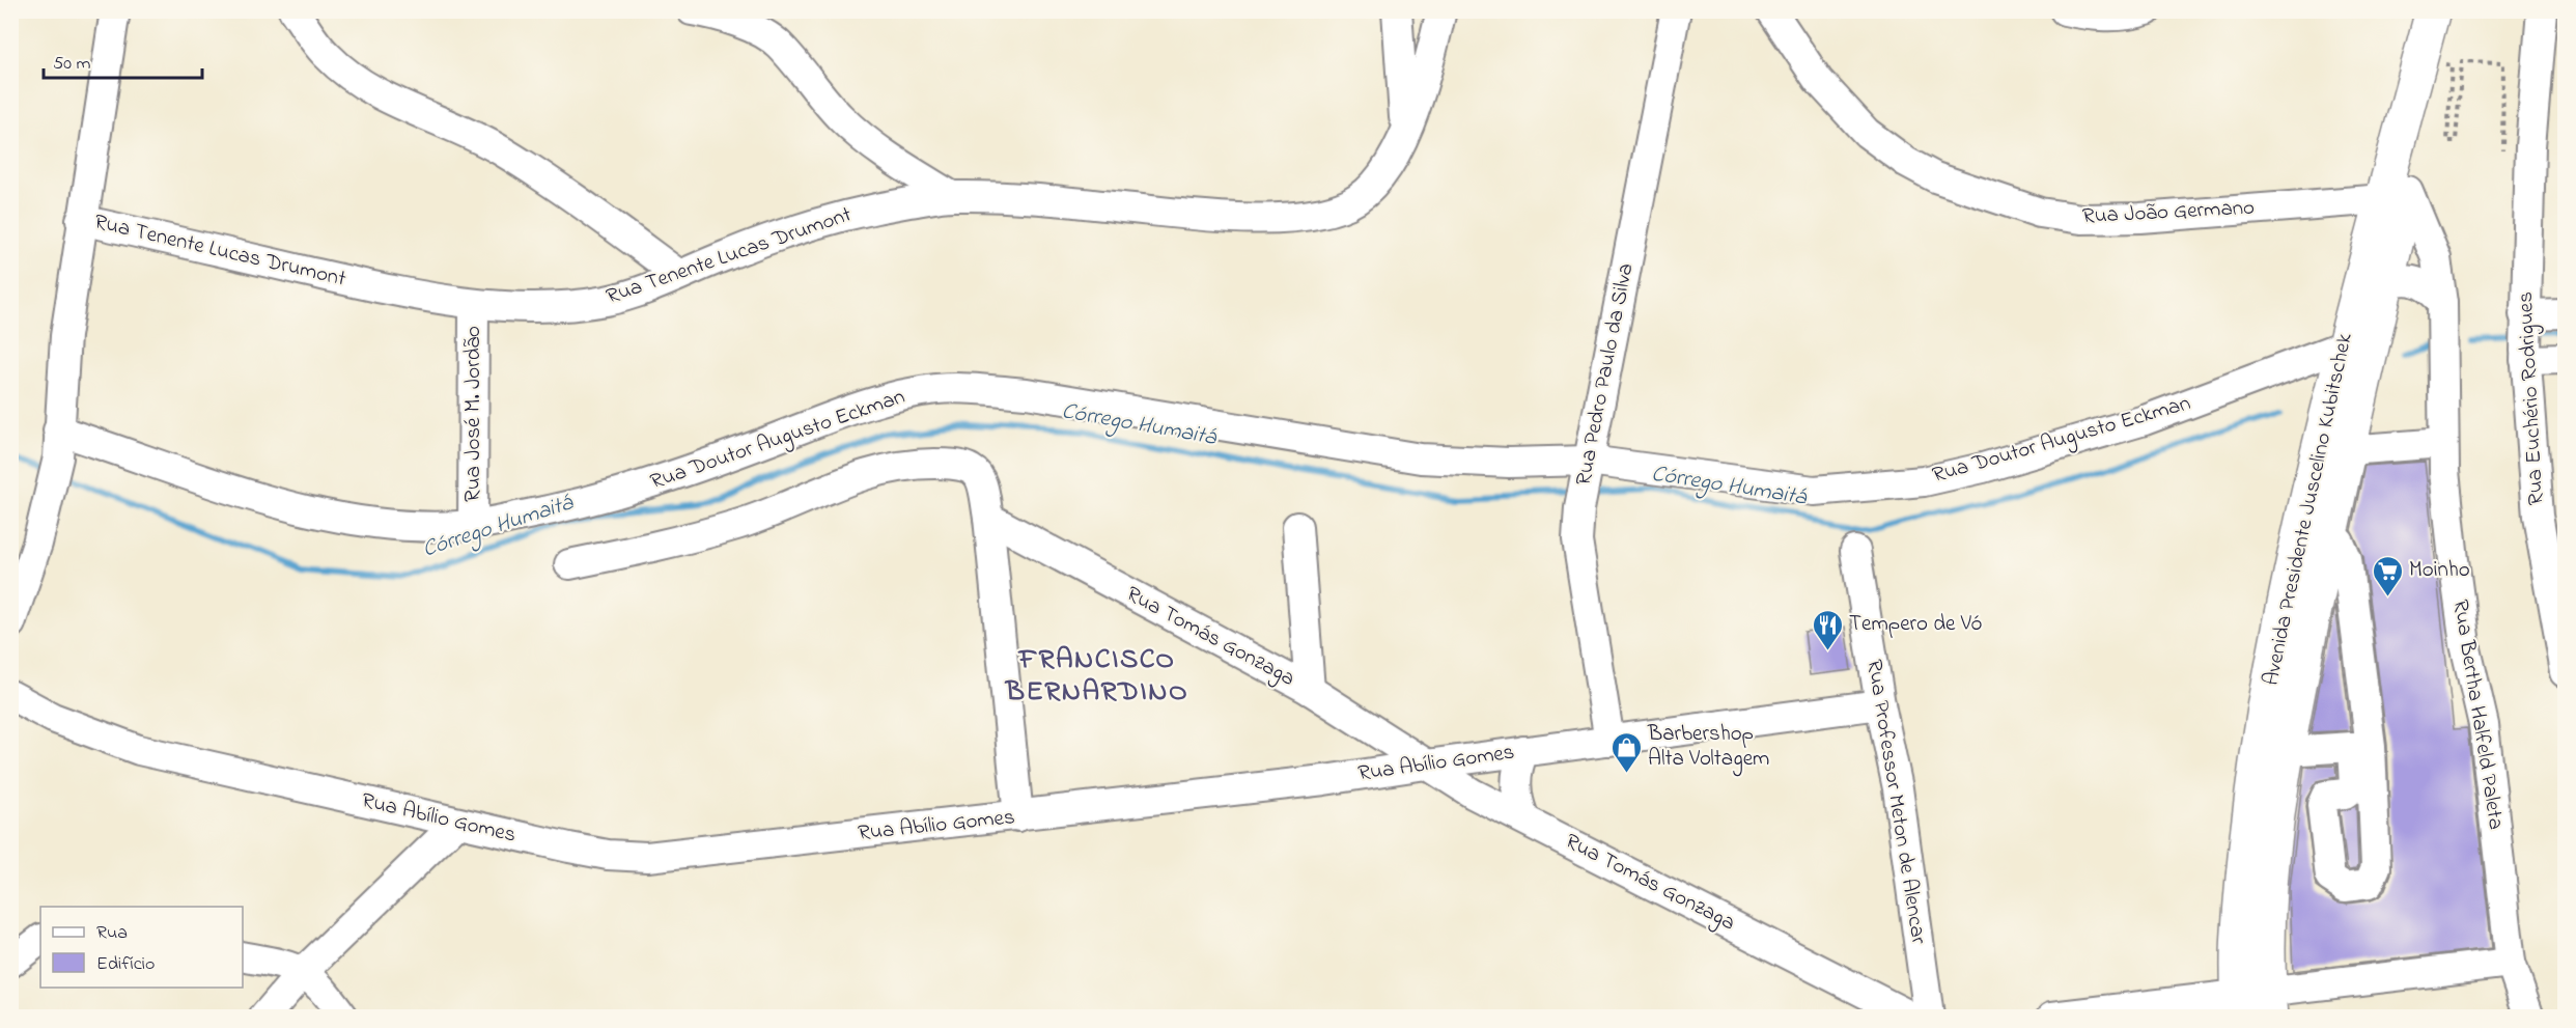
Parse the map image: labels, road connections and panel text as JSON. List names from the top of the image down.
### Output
{
  "streets": {
    "highway": ["Avenida Presidente Juscelino Kubitschek"],
    "street": [
      "Rua João Germano",
      "Rua Tenente Lucas Drumont",
      "Rua Pedro Paulo da Silva",
      "Rua Euchério Rodrigues",
      "Rua José M. Jordão",
      "Rua Doutor Augusto Eckman",
      "Rua Tomás Gonzaga",
      "Rua Bertha Halfeld Paleta",
      "Rua Abílio Gomes",
      "Rua Professor Meton de Alencar"
    ]
  },
  "crossings": [
    ["Rua João Germano", "Avenida Presidente Juscelino Kubitschek"],
    ["Rua João Germano", "Rua Bertha Halfeld Paleta"],
    ["Rua Tenente Lucas Drumont", "Rua José M. Jordão"],
    ["Rua Pedro Paulo da Silva", "Rua Doutor Augusto Eckman"],
    ["Rua Pedro Paulo da Silva", "Rua Abílio Gomes"],
    ["Rua José M. Jordão", "Rua Doutor Augusto Eckman"],
    ["Rua Doutor Augusto Eckman", "Avenida Presidente Juscelino Kubitschek"],
    ["Avenida Presidente Juscelino Kubitschek", "Rua Bertha Halfeld Paleta"],
    ["Rua Tomás Gonzaga", "Rua Abílio Gomes"],
    ["Rua Abílio Gomes", "Rua Professor Meton de Alencar"]
  ],
  "districts": ["FRANCISCO BERNARDINO"],
  "water": ["Córrego Humaitá"],
  "places": {
    "supermarket": ["Moinho"],
    "restaurant": ["Tempero de Vó"],
    "shop": ["Barbershop Alta Voltagem"]
  },
  "legend": ["Rua", "Edifício"],
  "scale_bar": "50 m"
}
